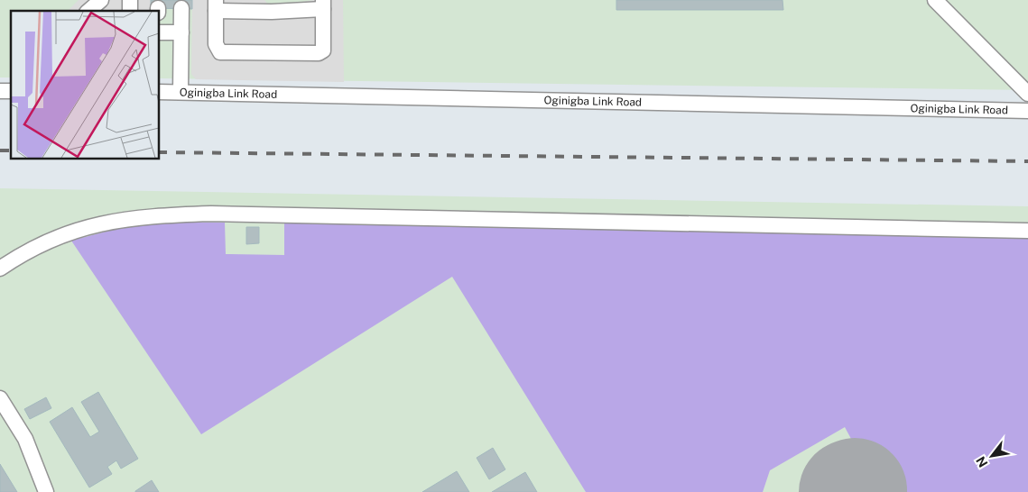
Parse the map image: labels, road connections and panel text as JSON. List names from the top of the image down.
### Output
{
  "streets": {
    "street": ["Oginigba Link Road"]
  },
  "north": "bottom left"
}
